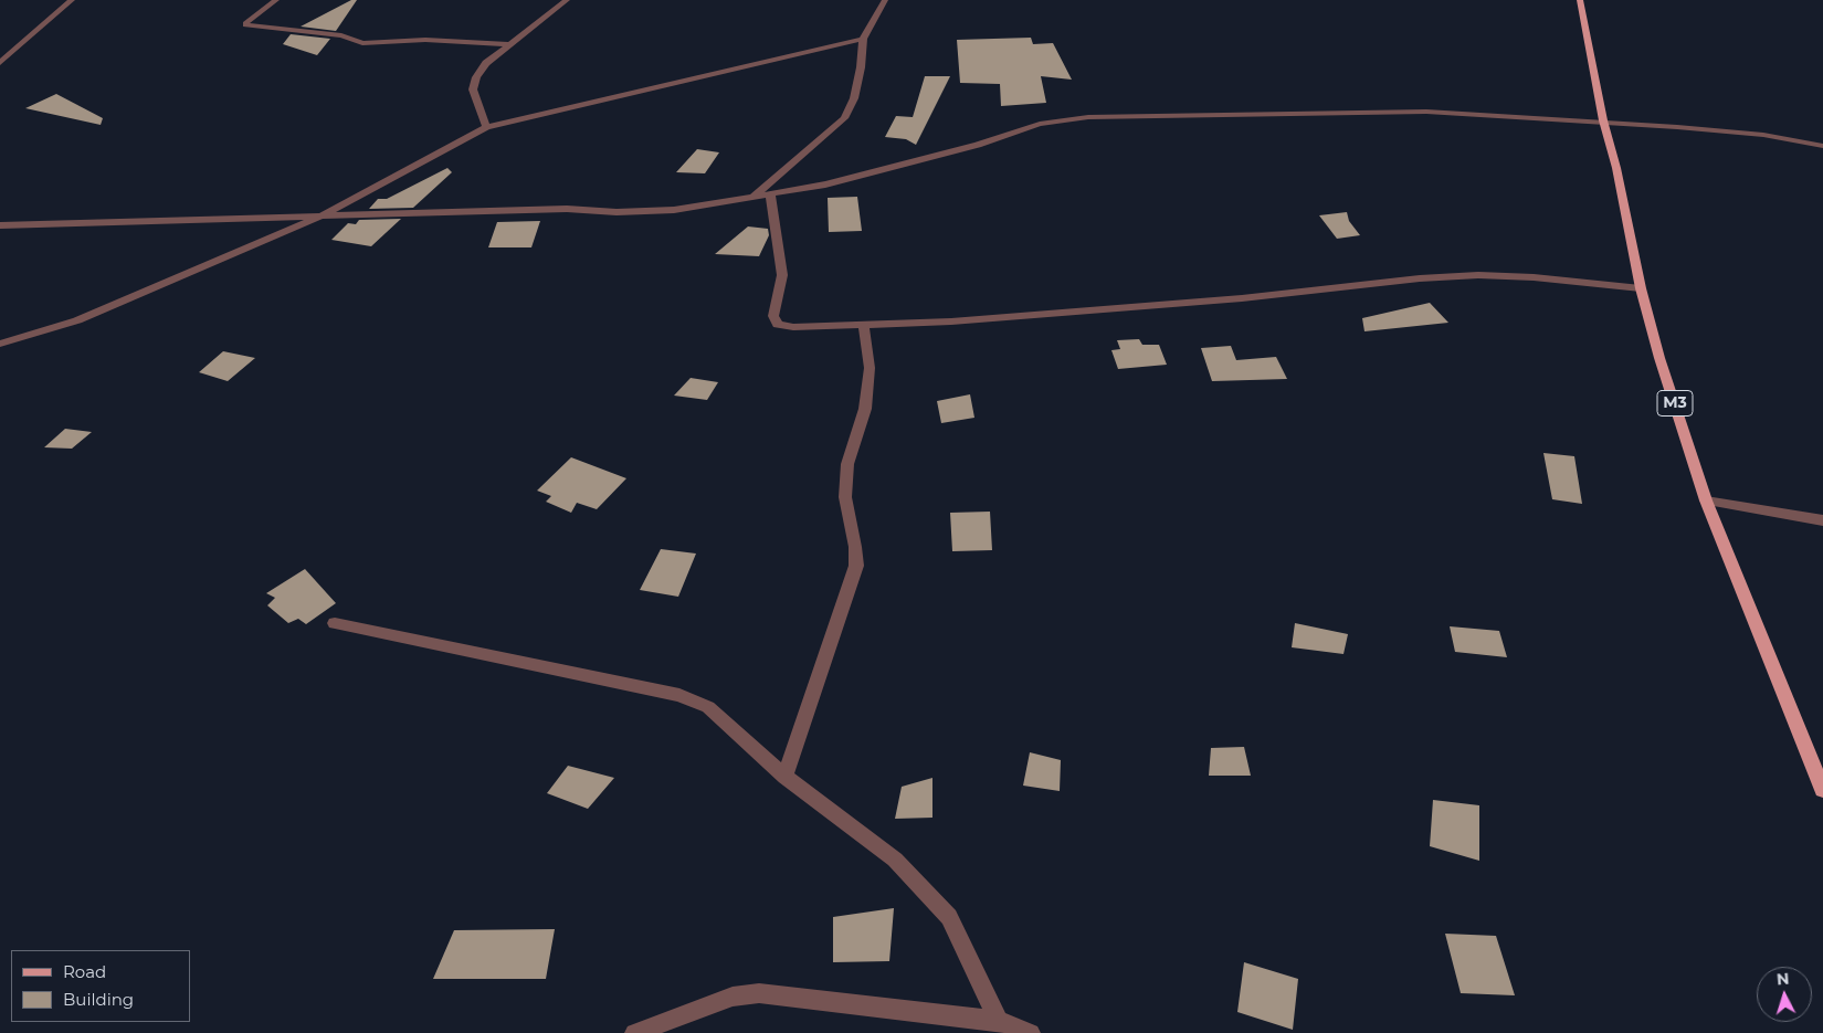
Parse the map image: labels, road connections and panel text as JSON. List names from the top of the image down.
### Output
{
  "streets": {
    "main road": ["M3"]
  },
  "legend": ["Road", "Building"],
  "north": "top"
}
